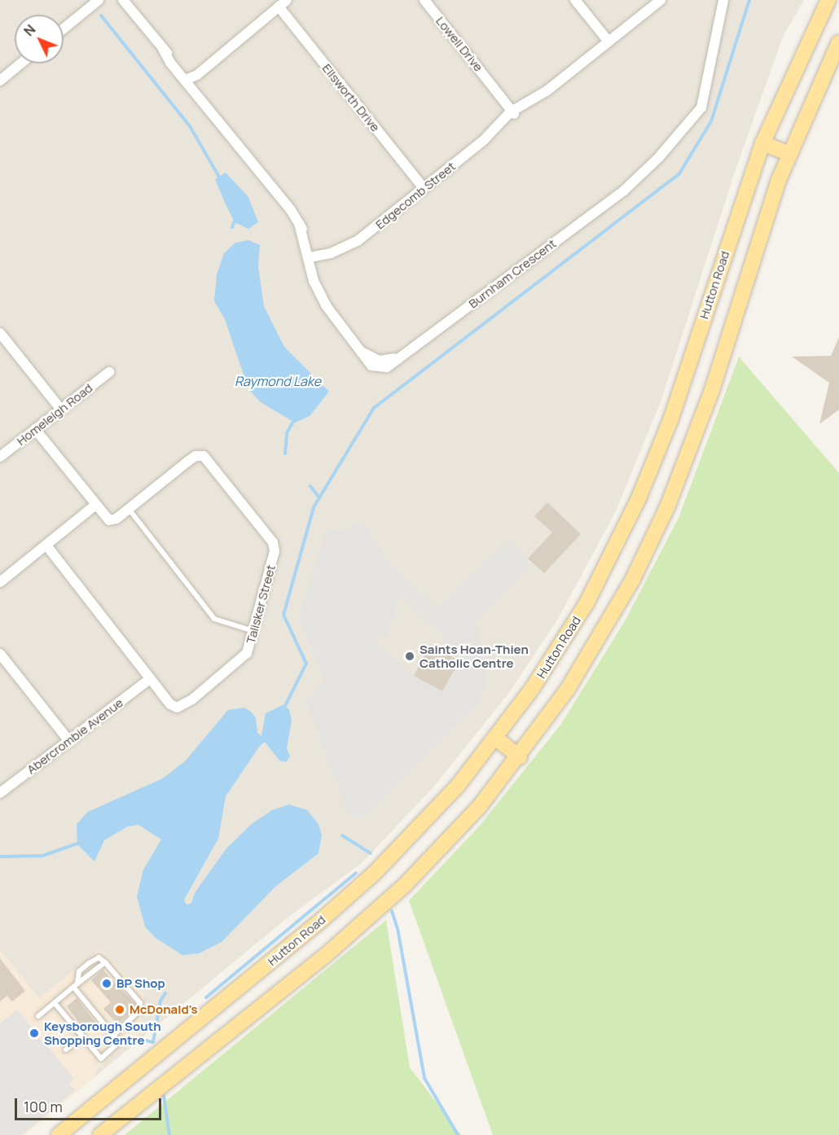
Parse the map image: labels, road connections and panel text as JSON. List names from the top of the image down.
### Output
{
  "streets": {
    "main road": ["Hutton Road"],
    "street": [
      "Lowell Drive",
      "Ellsworth Drive",
      "Edgecomb Street",
      "Burnham Crescent",
      "Homeleigh Road",
      "Talisker Street",
      "Abercrombie Avenue"
    ]
  },
  "crossings": [
    ["Lowell Drive", "Edgecomb Street"],
    ["Ellsworth Drive", "Edgecomb Street"],
    ["Edgecomb Street", "Burnham Crescent"],
    ["Homeleigh Road", "Talisker Street"],
    ["Talisker Street", "Abercrombie Avenue"]
  ],
  "water": ["Raymond Lake"],
  "places": [
    "Saints Hoan-Thien Catholic Centre",
    "BP Shop",
    "McDonald's",
    "Keysborough South Shopping Centre"
  ],
  "scale_bar": "100 m",
  "north": "top left"
}
